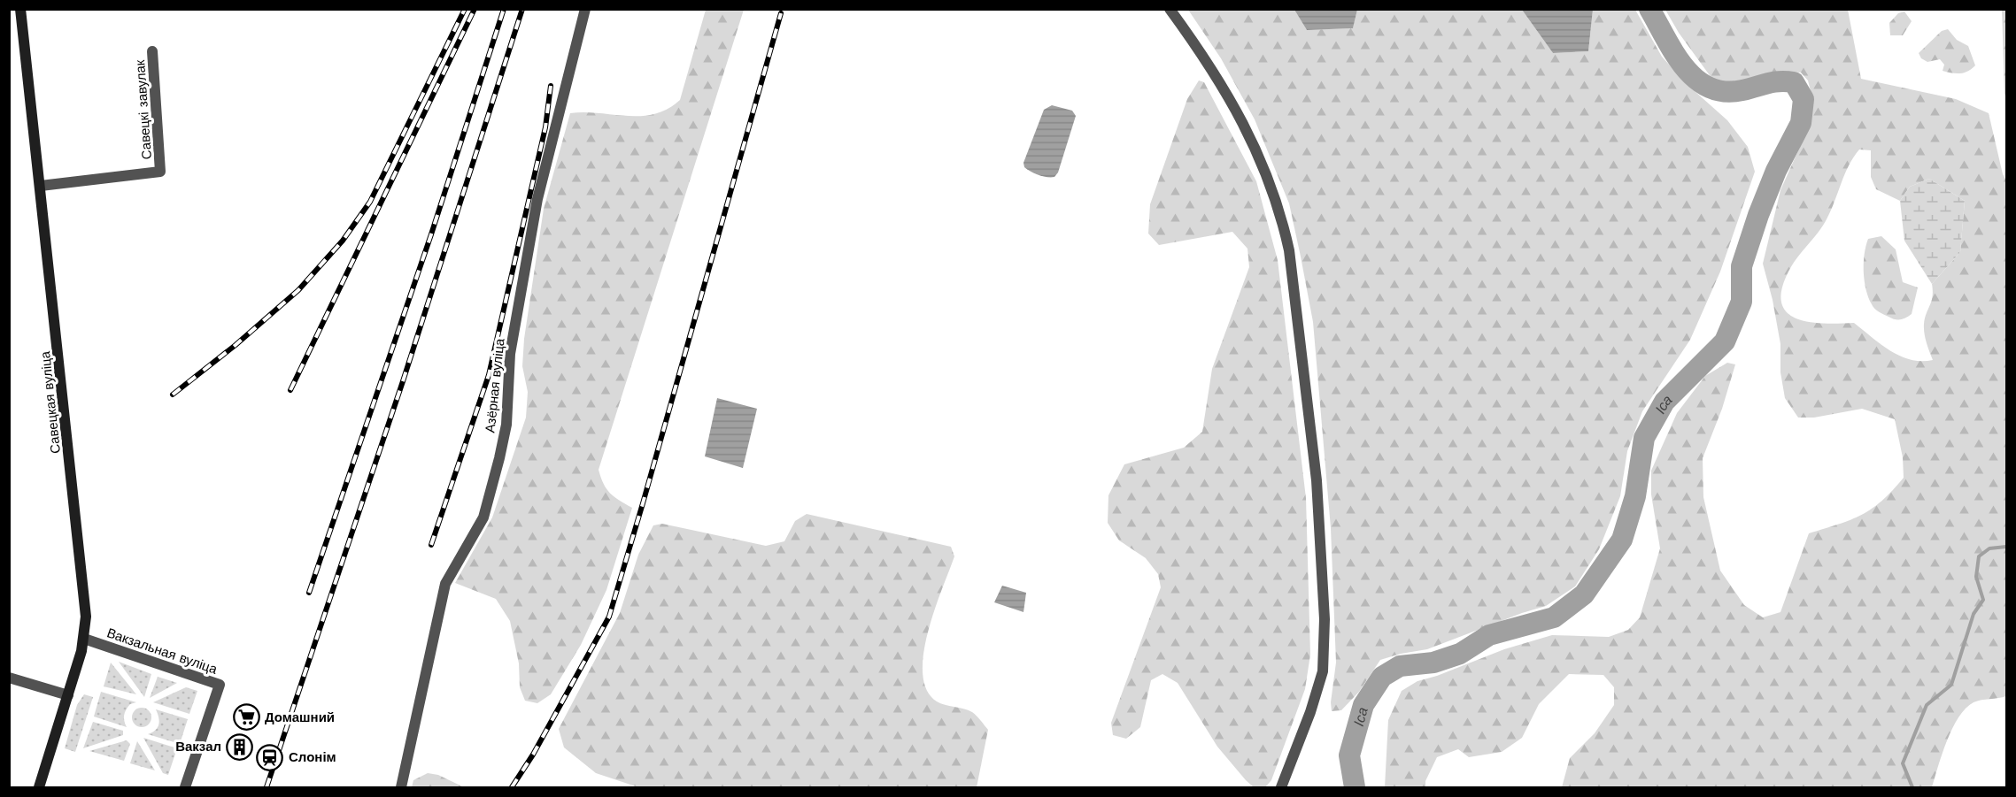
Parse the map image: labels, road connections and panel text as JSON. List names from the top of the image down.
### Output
{
  "streets": {
    "main road": ["Савецкая вуліца"],
    "street": ["Савецкі завулак", "Азёрная вуліца", "Вакзальная вуліца"]
  },
  "crossings": [
    ["Савецкі завулак", "Савецкая вуліца"],
    ["Савецкая вуліца", "Вакзальная вуліца"]
  ],
  "water": ["Іса"],
  "places": {
    "supermarket": ["Домашний"],
    "building": ["Вакзал"],
    "station": ["Слонім"]
  }
}
